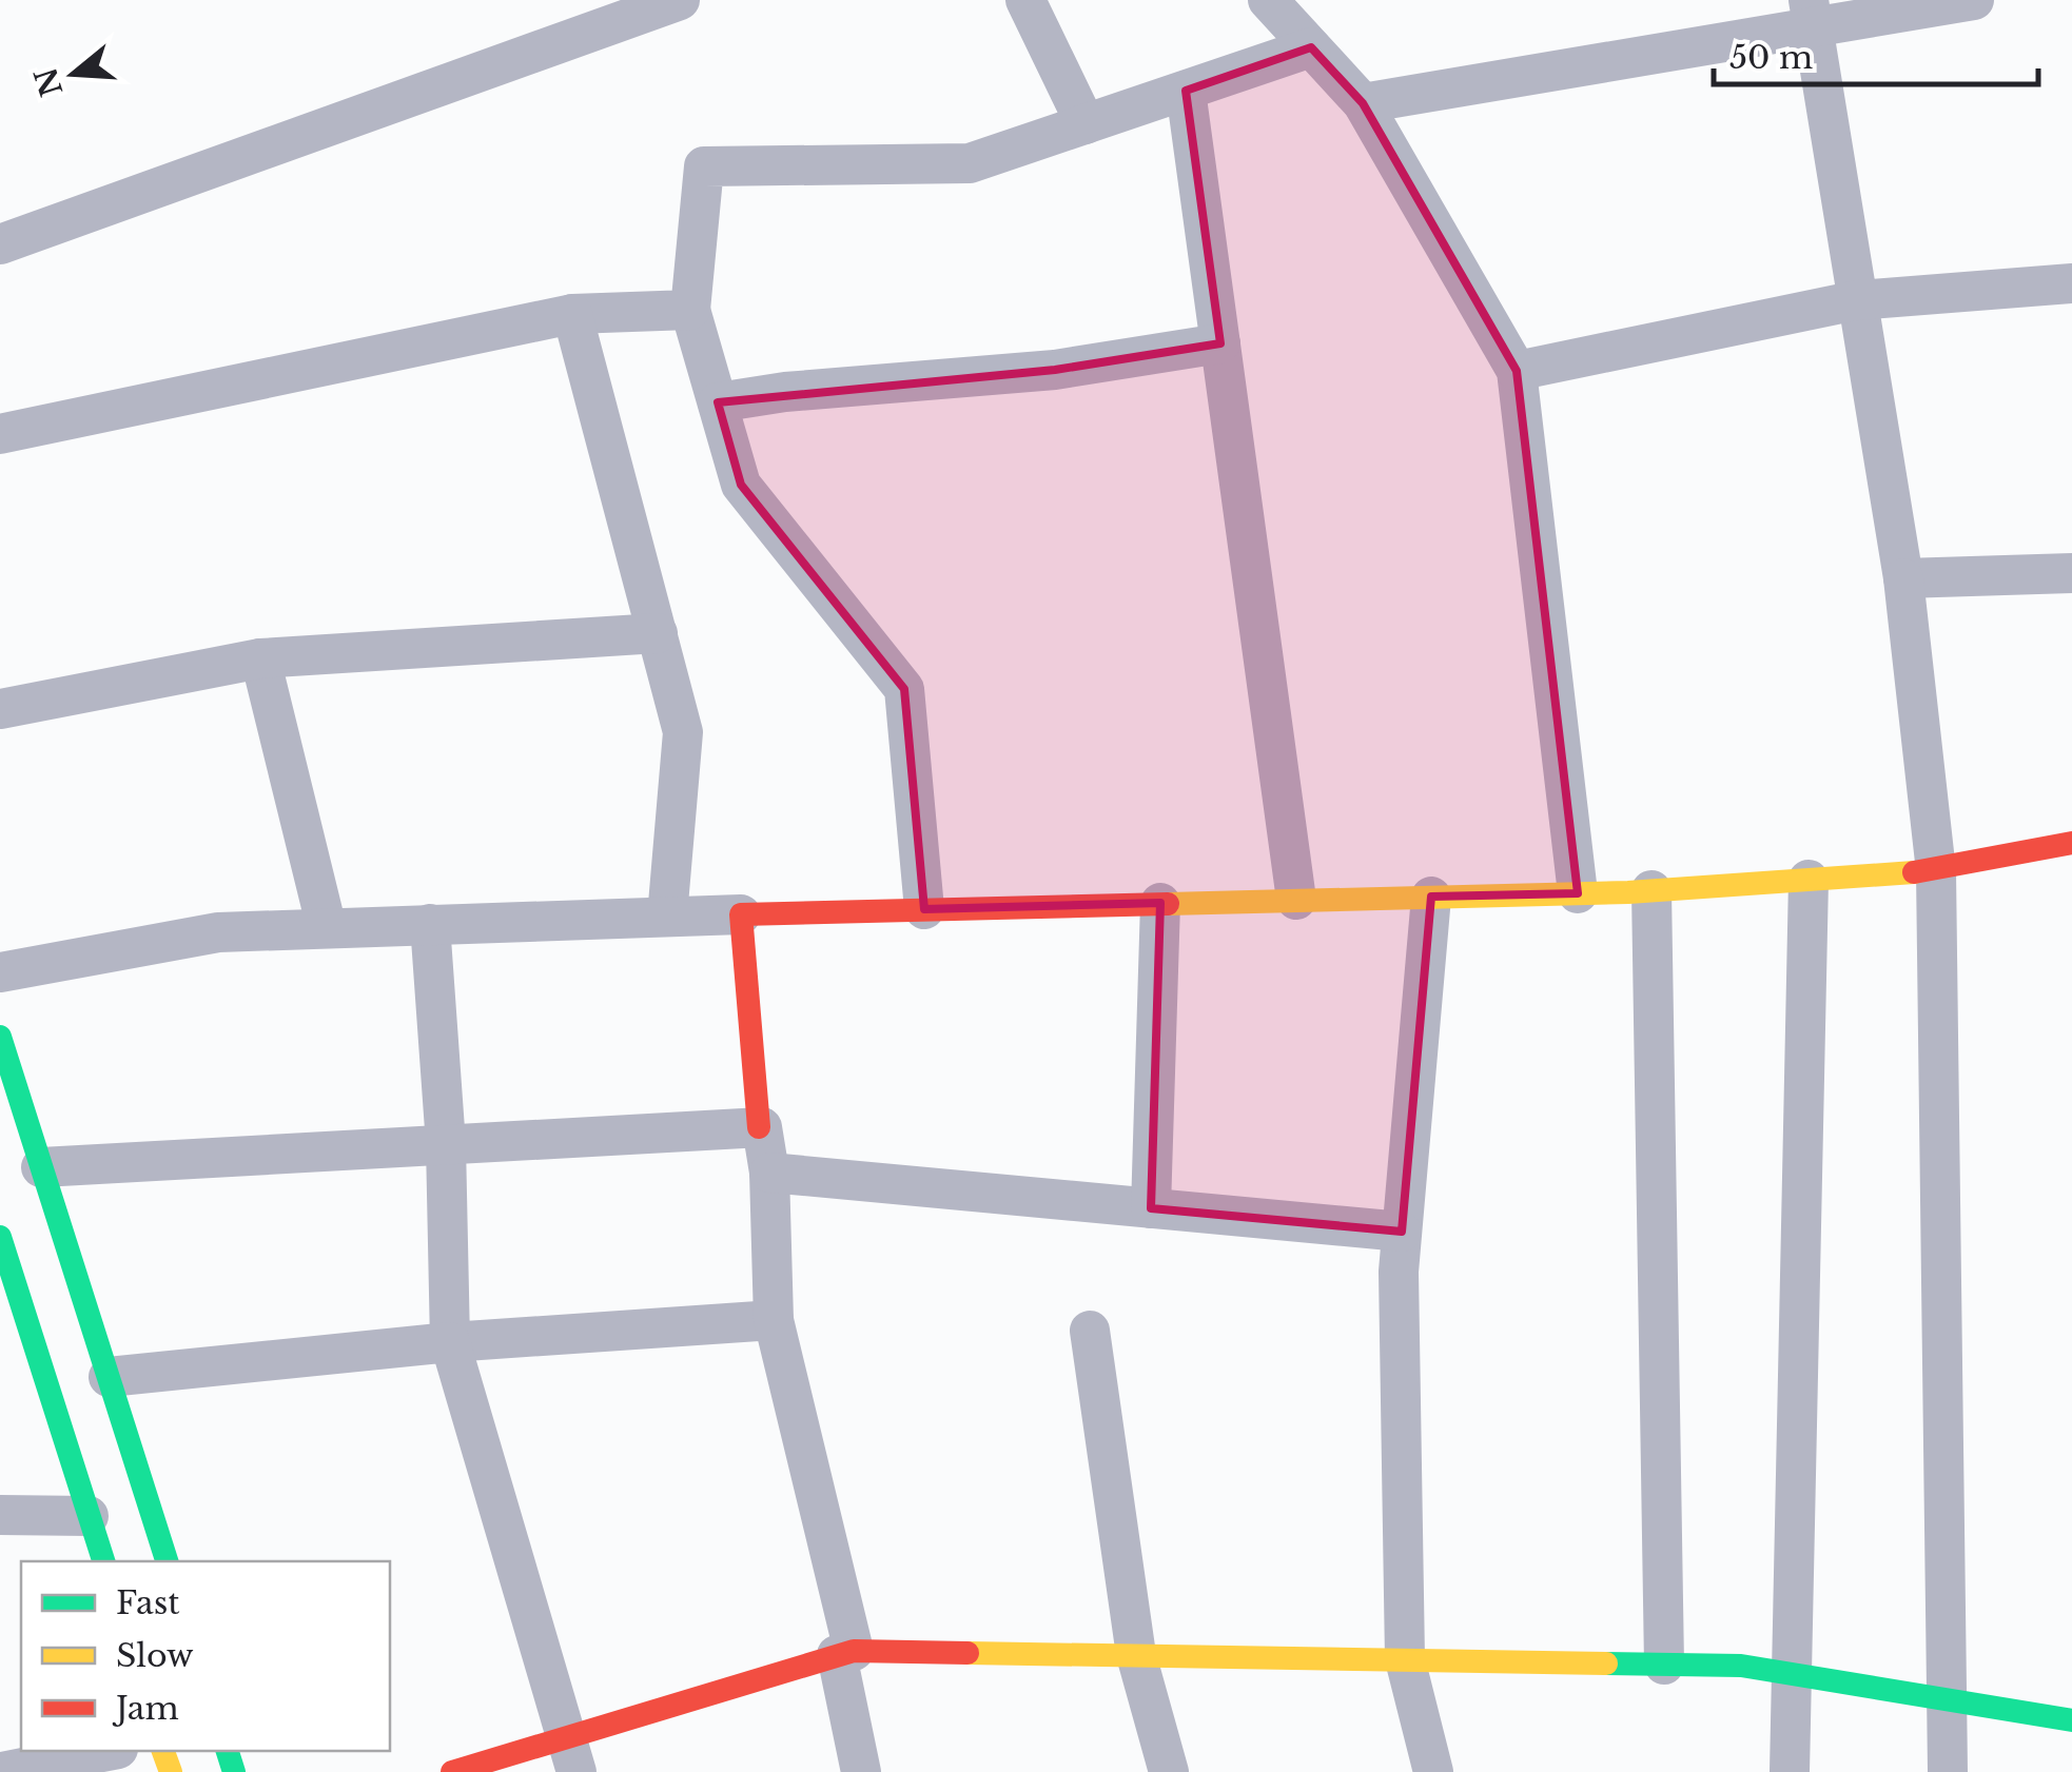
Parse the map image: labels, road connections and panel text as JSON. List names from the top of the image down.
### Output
{
  "legend": ["Fast", "Slow", "Jam"],
  "scale_bar": "50 m",
  "north": "left"
}
